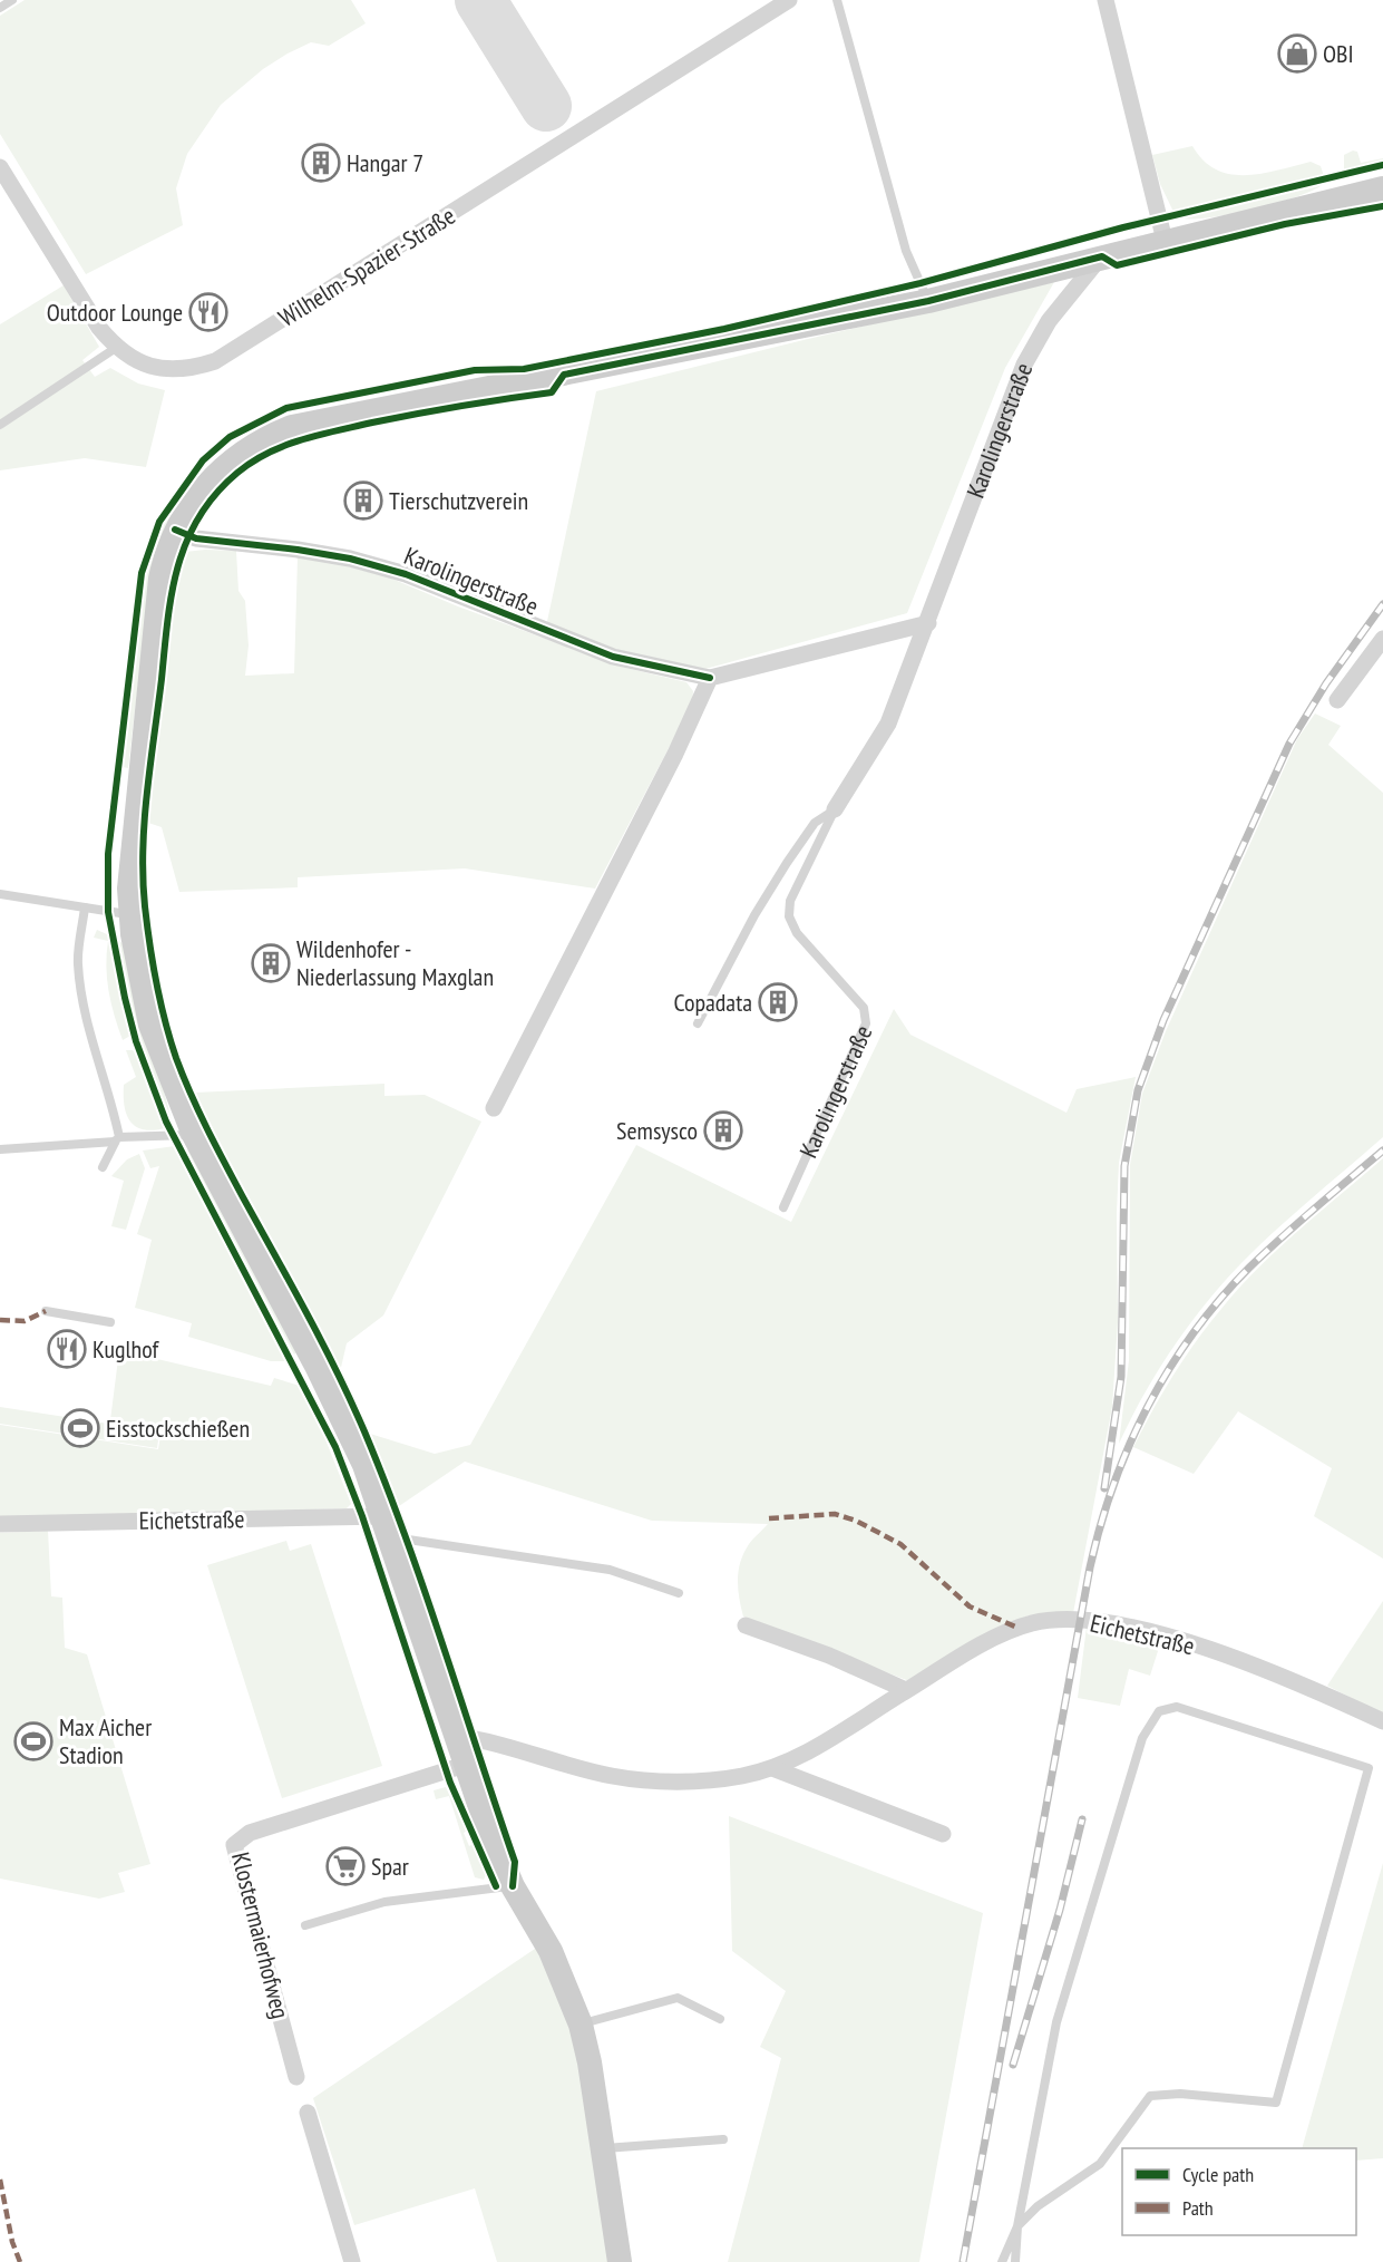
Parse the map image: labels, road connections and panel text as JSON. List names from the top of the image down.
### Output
{
  "streets": {
    "street": [
      "Wilhelm-Spazier-Straße",
      "Karolingerstraße",
      "Eichetstraße",
      "Klostermaierhofweg"
    ]
  },
  "places": {
    "shop": ["OBI"],
    "building": [
      "Hangar 7",
      "Tierschutzverein",
      "Wildenhofer - Niederlassung Maxglan",
      "Copadata",
      "Semsysco"
    ],
    "restaurant": ["Outdoor Lounge", "Kuglhof"],
    "sports": ["Eisstockschießen", "Max Aicher Stadion"],
    "supermarket": ["Spar"]
  },
  "legend": ["Cycle path", "Path"]
}
